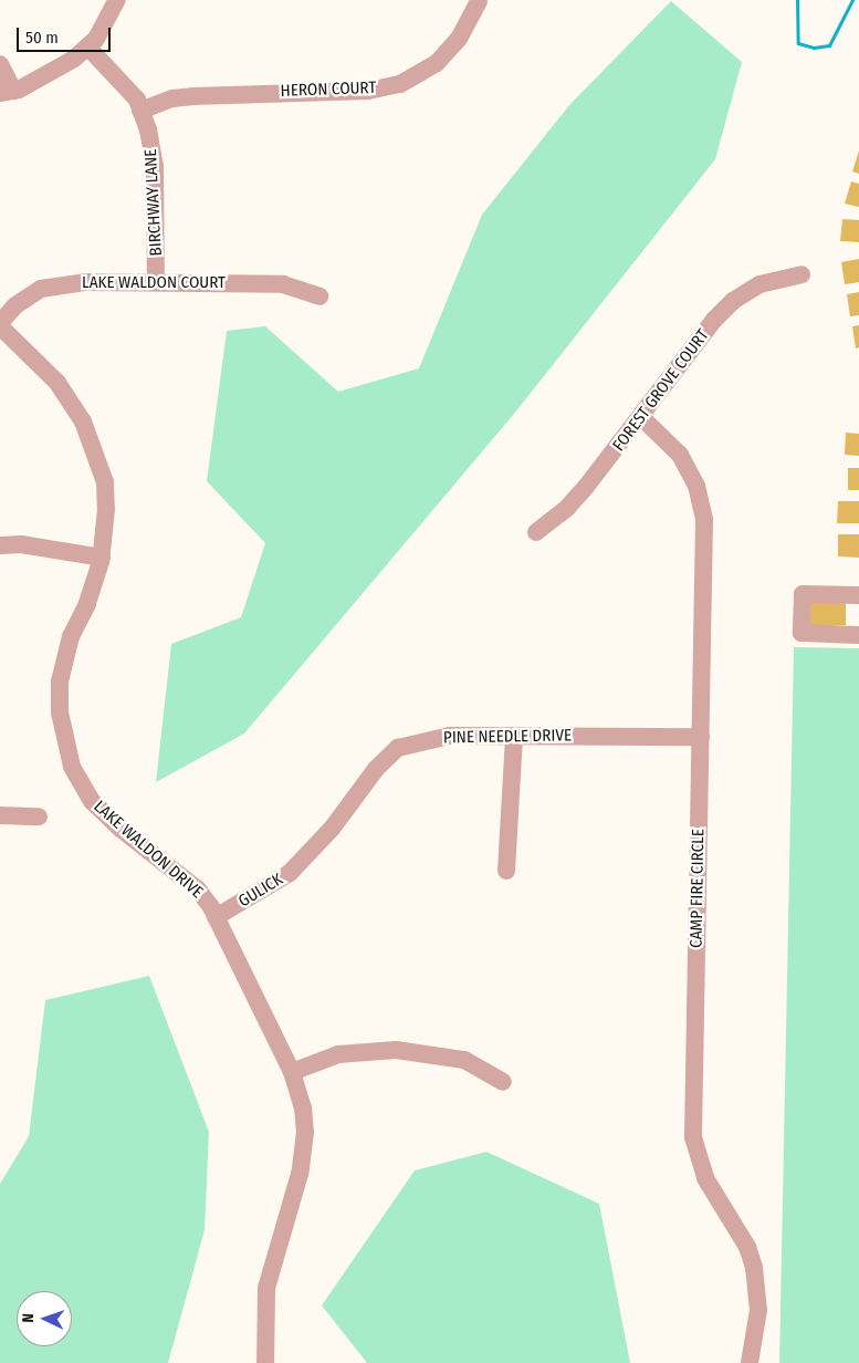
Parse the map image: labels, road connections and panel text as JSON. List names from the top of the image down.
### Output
{
  "streets": {
    "street": [
      "HERON COURT",
      "BIRCHWAY LANE",
      "LAKE WALDON COURT",
      "FOREST GROVE COURT",
      "PINE NEEDLE DRIVE",
      "LAKE WALDON DRIVE",
      "CAMP FIRE CIRCLE",
      "GULICK"
    ]
  },
  "crossings": [
    ["HERON COURT", "BIRCHWAY LANE"],
    ["BIRCHWAY LANE", "LAKE WALDON COURT"],
    ["LAKE WALDON COURT", "LAKE WALDON DRIVE"],
    ["FOREST GROVE COURT", "CAMP FIRE CIRCLE"],
    ["PINE NEEDLE DRIVE", "CAMP FIRE CIRCLE"],
    ["PINE NEEDLE DRIVE", "GULICK"],
    ["LAKE WALDON DRIVE", "GULICK"]
  ],
  "scale_bar": "50 m",
  "north": "left"
}
